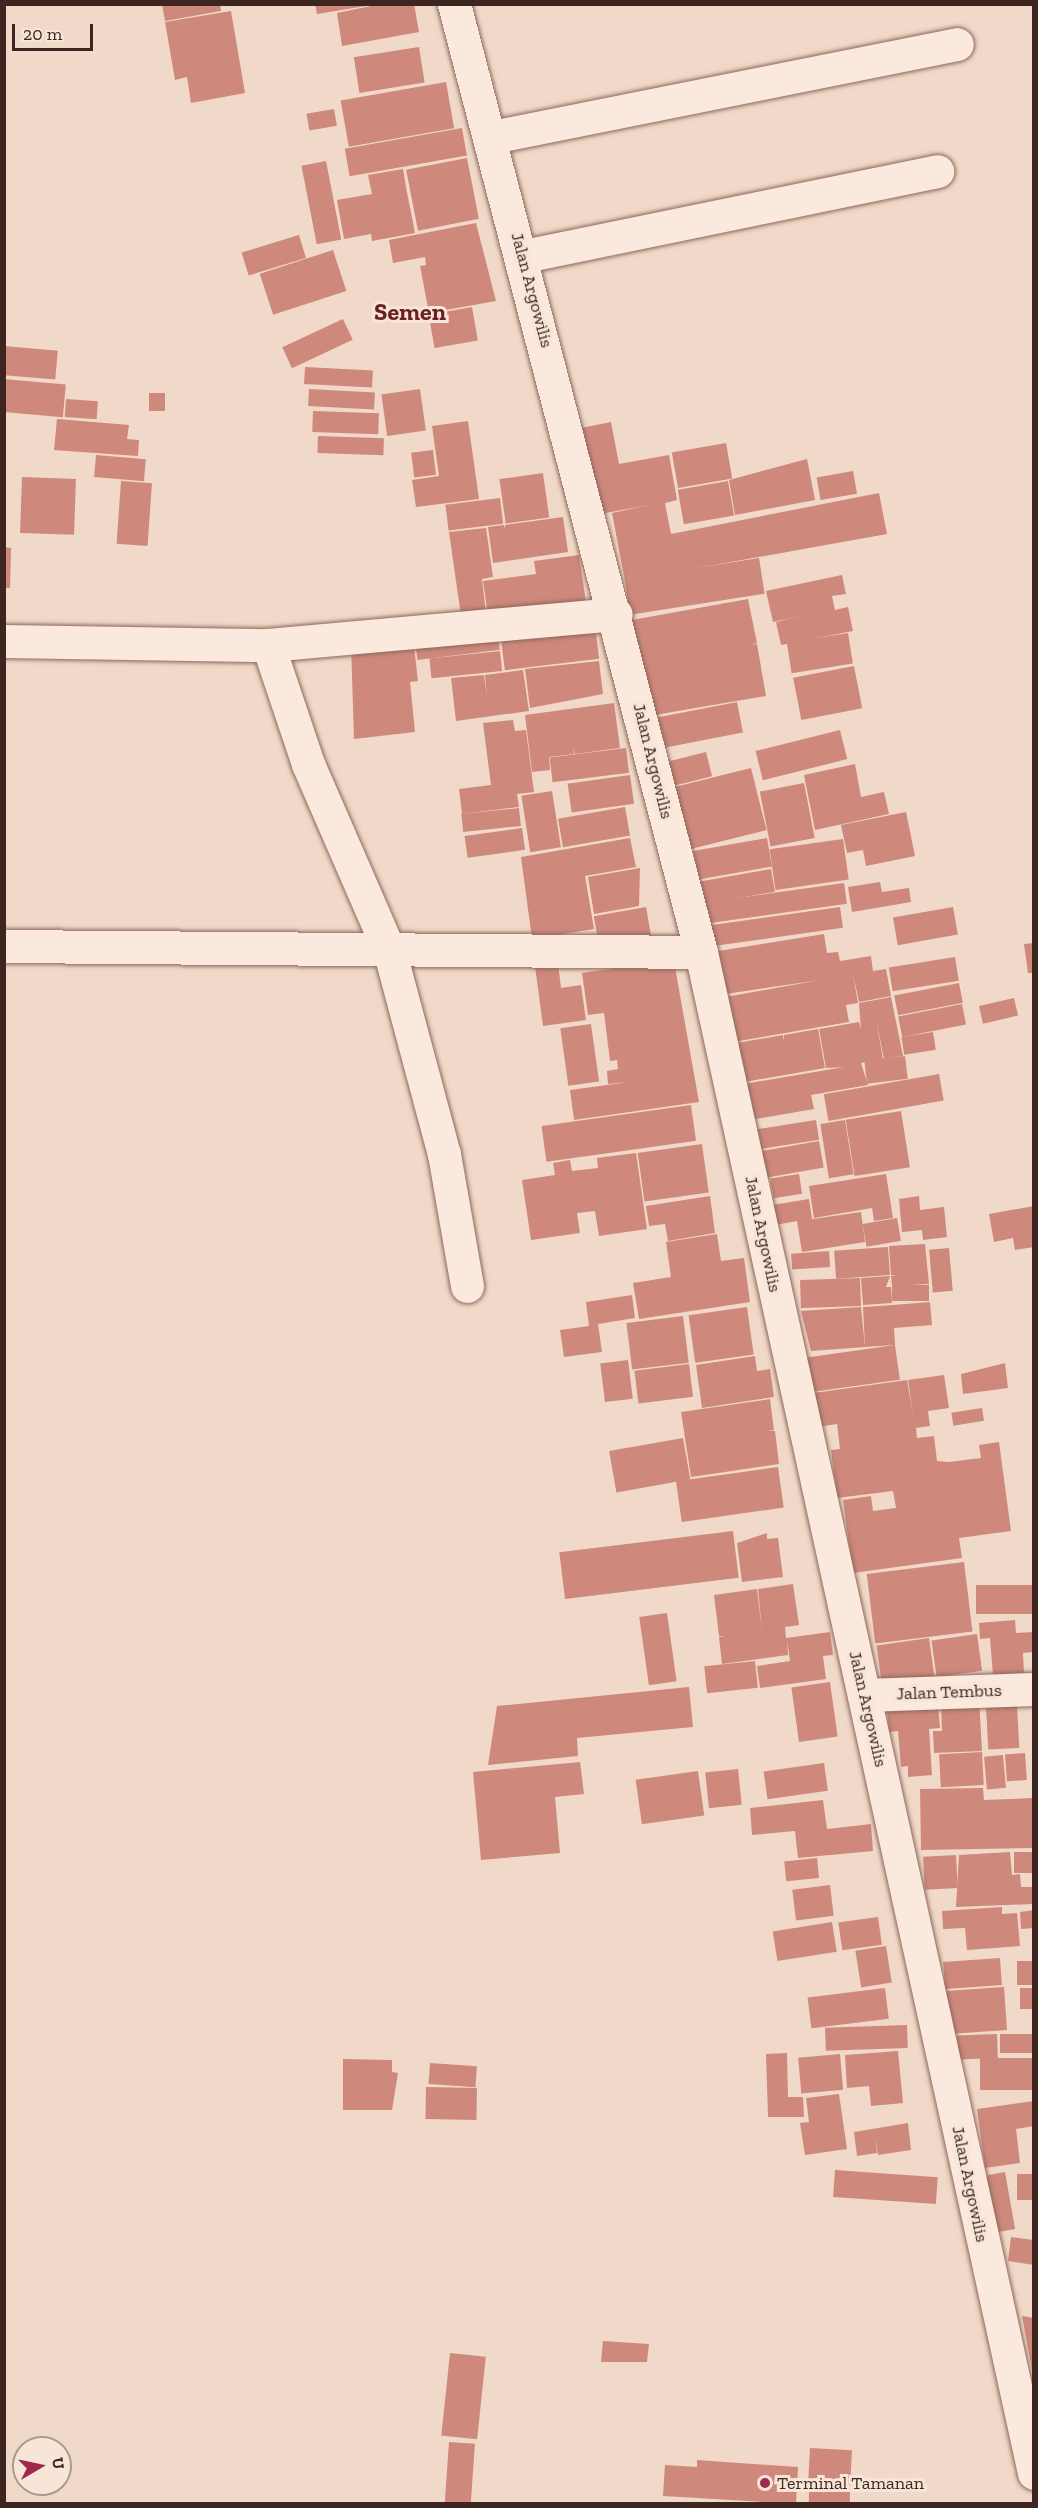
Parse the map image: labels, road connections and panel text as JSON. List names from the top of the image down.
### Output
{
  "streets": {
    "street": ["Jalan Argowilis", "Jalan Tembus"]
  },
  "crossings": [
    ["Jalan Argowilis", "Jalan Tembus"]
  ],
  "districts": ["Semen"],
  "places": ["Terminal Tamanan"],
  "scale_bar": "20 m",
  "north": "right"
}
